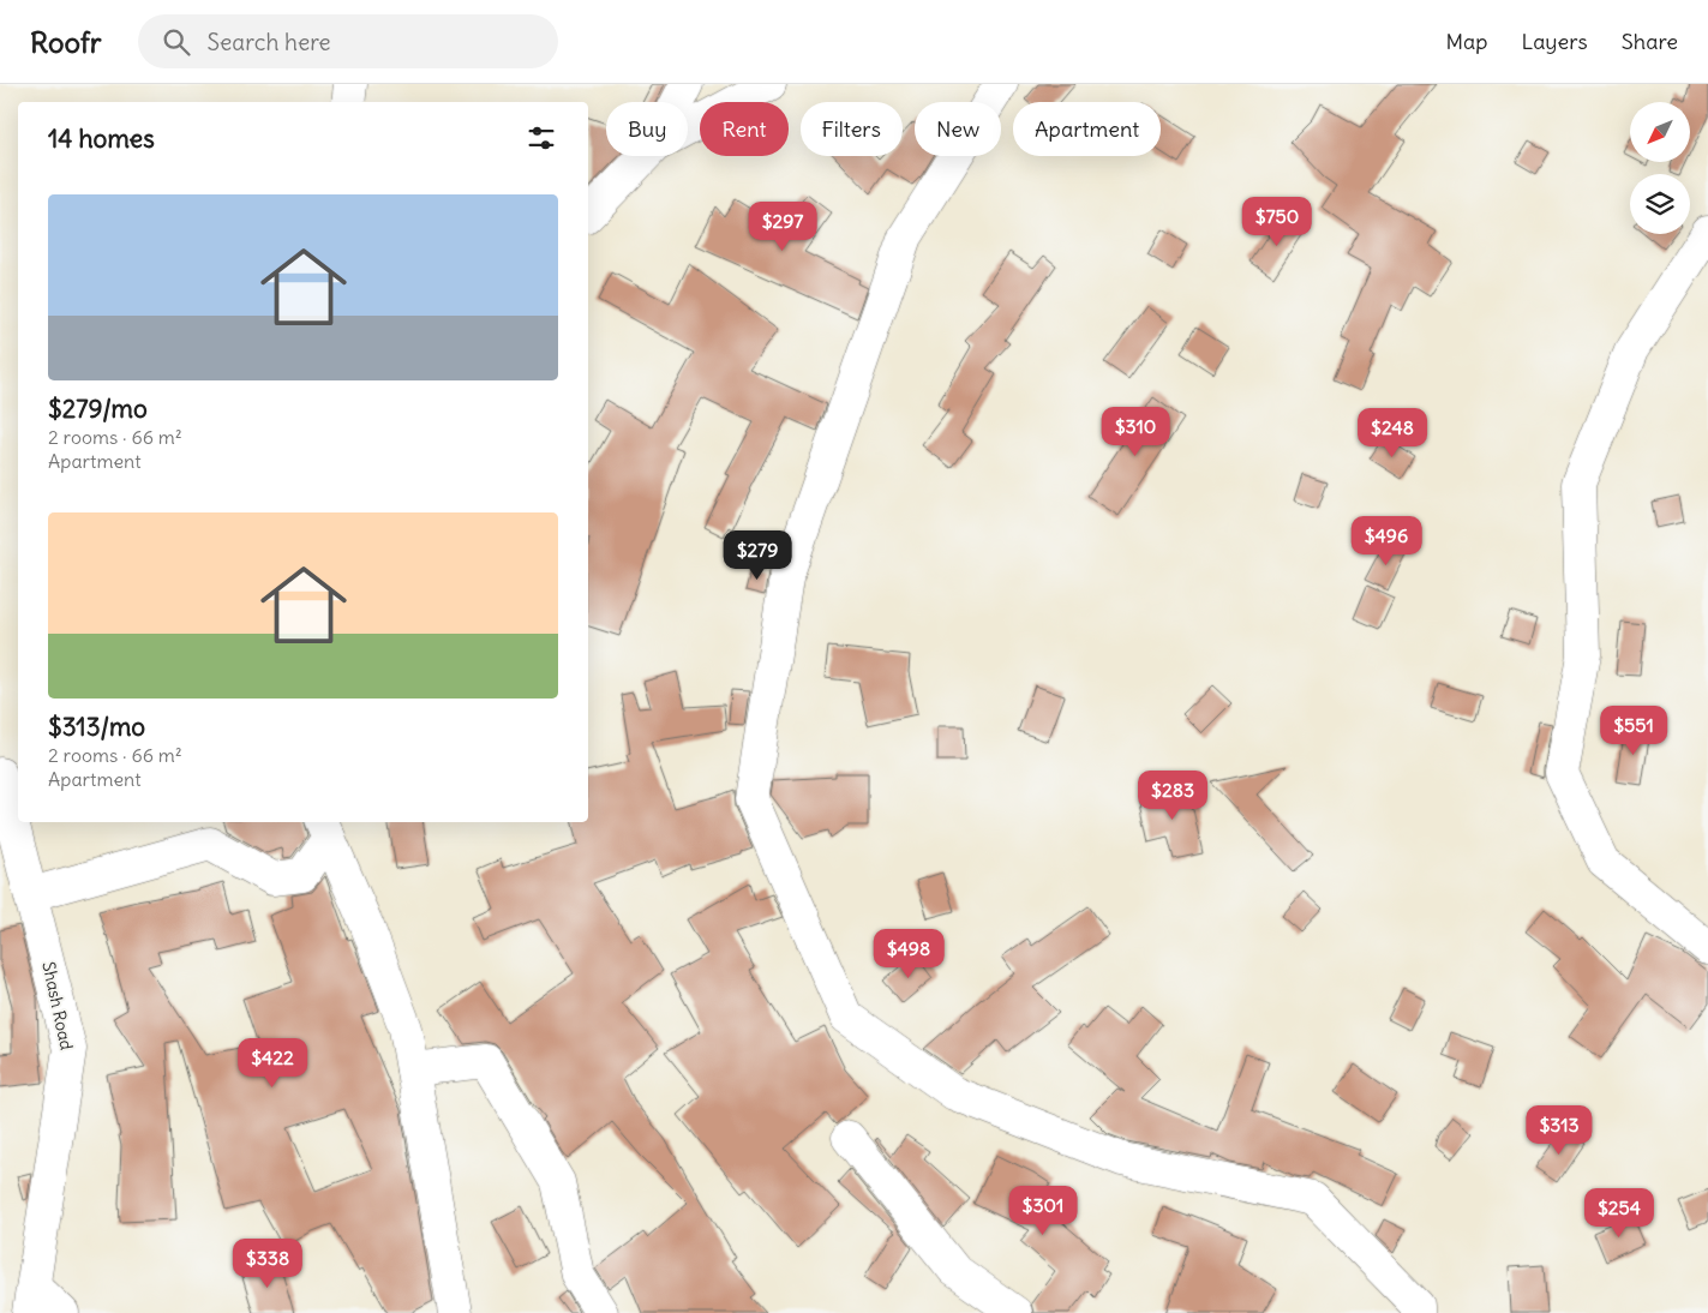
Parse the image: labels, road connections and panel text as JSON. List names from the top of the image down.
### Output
{
  "streets": {
    "street": ["Shash Road"]
  },
  "north": "bottom left",
  "page": {
    "header": "Roofr",
    "search": "Search here",
    "nav": ["Map", "Layers", "Share"],
    "chip": [
      "Buy",
      "Rent",
      "Filters",
      "New",
      "Apartment"
    ],
    "heading": "14 homes",
    "list": [
      {
        "name": "$279/mo",
        "note": "2 rooms · 66 m² · Apartment"
      },
      {
        "name": "$313/mo",
        "note": "2 rooms · 66 m² · Apartment"
      }
    ],
    "price": [
      "$750",
      "$297",
      "$310",
      "$248",
      "$496",
      "$279",
      "$551",
      "$283",
      "$498",
      "$422",
      "$313",
      "$301",
      "$254",
      "$338"
    ]
  }
}
